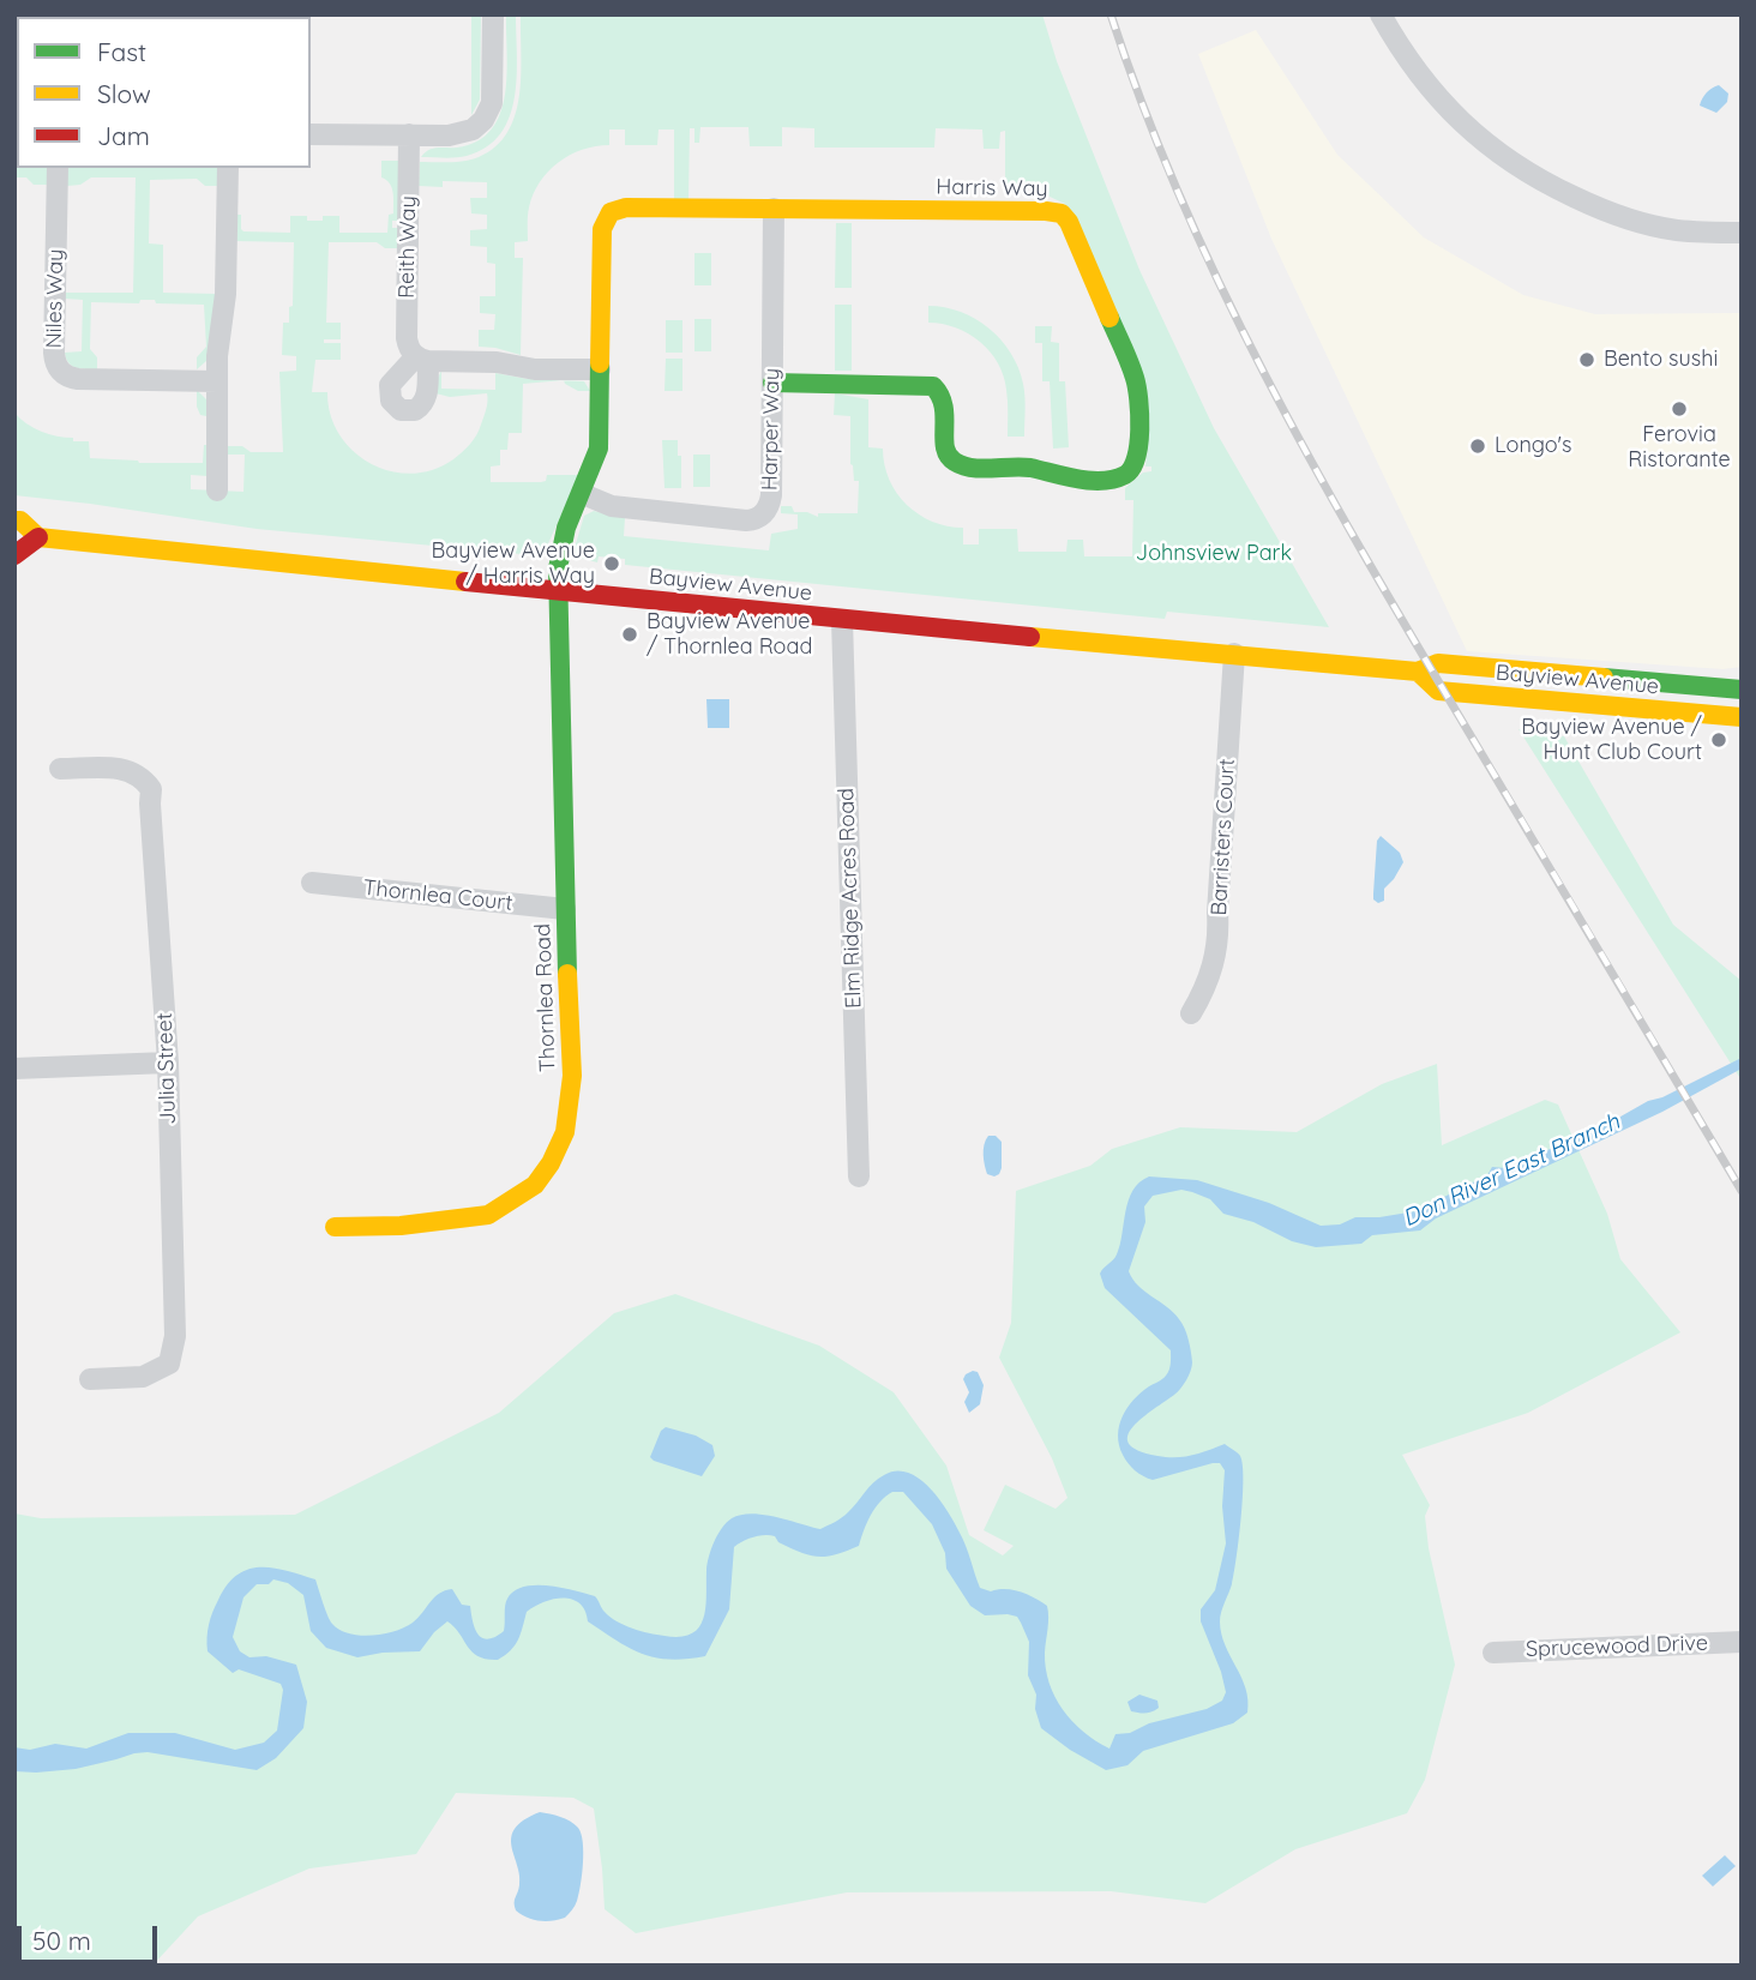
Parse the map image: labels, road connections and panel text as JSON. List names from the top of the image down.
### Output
{
  "streets": {
    "street": [
      "Harris Way",
      "Reith Way",
      "Niles Way",
      "Harper Way",
      "Bayview Avenue",
      "Barristers Court",
      "Thornlea Court",
      "Elm Ridge Acres Road",
      "Thornlea Road",
      "Julia Street",
      "Sprucewood Drive"
    ]
  },
  "crossings": [
    ["Harris Way", "Reith Way"],
    ["Harris Way", "Harper Way"],
    ["Harris Way", "Bayview Avenue"],
    ["Harris Way", "Thornlea Road"],
    ["Bayview Avenue", "Barristers Court"],
    ["Bayview Avenue", "Elm Ridge Acres Road"],
    ["Bayview Avenue", "Thornlea Road"],
    ["Thornlea Court", "Thornlea Road"]
  ],
  "water": ["Don River East Branch"],
  "parks": ["Johnsview Park"],
  "places": [
    "Bento sushi",
    "Ferovia Ristorante",
    "Longo's",
    "Bayview Avenue / Harris Way",
    "Bayview Avenue / Thornlea Road",
    "Bayview Avenue / Hunt Club Court"
  ],
  "legend": ["Fast", "Slow", "Jam"],
  "scale_bar": "50 m"
}
